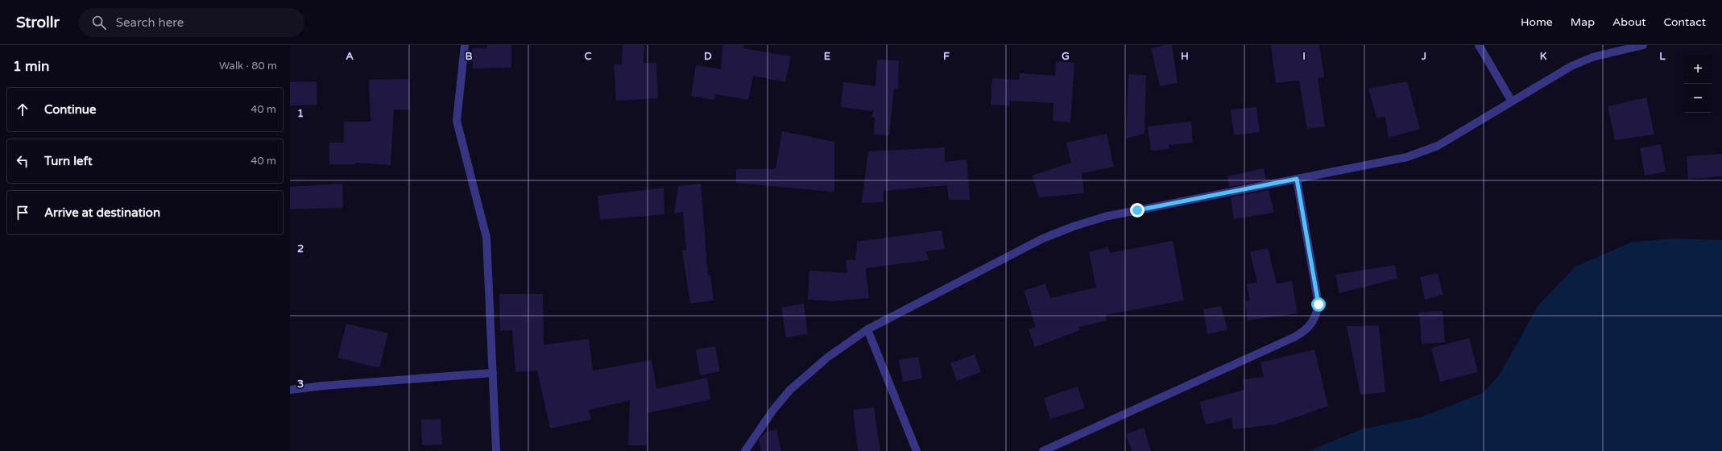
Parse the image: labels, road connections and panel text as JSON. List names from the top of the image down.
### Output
{
  "page": {
    "header": "Strollr",
    "search": "Search here",
    "nav": [
      "Home",
      "Map",
      "About",
      "Contact"
    ],
    "heading": ["1 min", "Walk · 80 m"],
    "map_buttons": ["+", "−"],
    "list": [
      ["Continue", "40 m"],
      ["Turn left", "40 m"],
      "Arrive at destination"
    ]
  },
  "grid": {
    "columns": [
      "A",
      "B",
      "C",
      "D",
      "E",
      "F",
      "G",
      "H",
      "I",
      "J",
      "K",
      "L"
    ],
    "rows": ["1", "2", "3"]
  }
}
